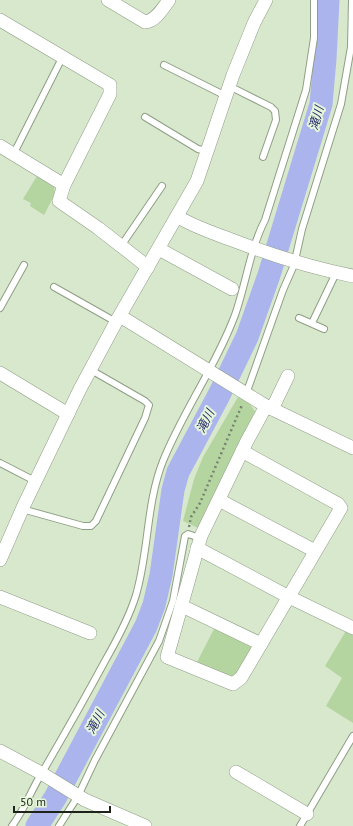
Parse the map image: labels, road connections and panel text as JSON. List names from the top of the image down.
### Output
{
  "water": ["滝川"],
  "scale_bar": "50 m"
}
